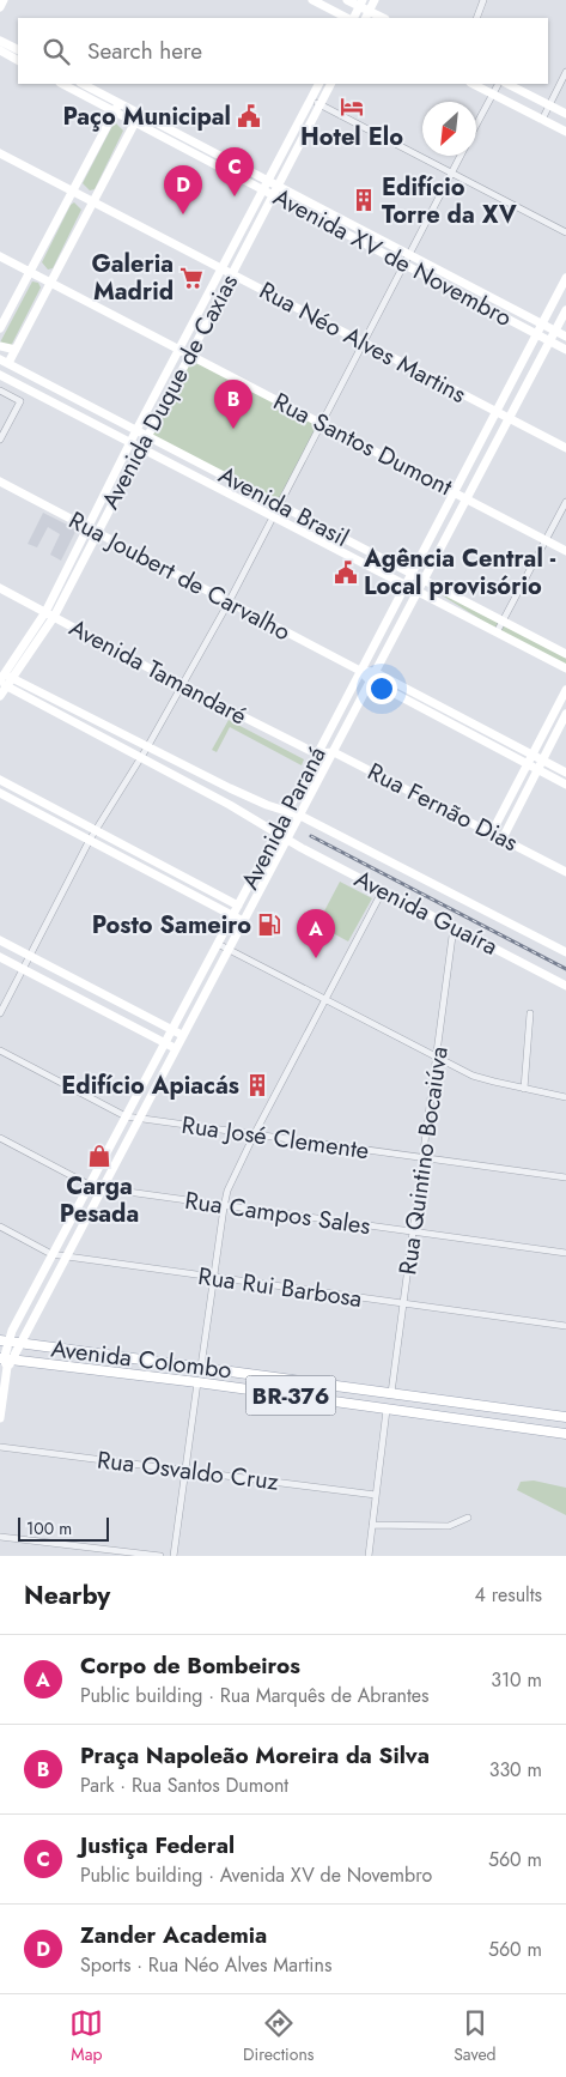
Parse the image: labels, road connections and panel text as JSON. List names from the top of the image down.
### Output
{
  "streets": {
    "main road": [
      "Avenida XV de Novembro",
      "Rua Néo Alves Martins",
      "Avenida Duque de Caxias",
      "Rua Santos Dumont",
      "Avenida Brasil",
      "Rua Joubert de Carvalho",
      "Avenida Tamandaré",
      "Rua Fernão Dias",
      "Avenida Paraná",
      "Avenida Guaíra",
      "Avenida Colombo",
      "BR-376"
    ],
    "street": [
      "Rua José Clemente",
      "Rua Quintino Bocaiúva",
      "Rua Campos Sales",
      "Rua Rui Barbosa",
      "Rua Osvaldo Cruz"
    ]
  },
  "crossings": [
    ["Avenida XV de Novembro", "Avenida Duque de Caxias"],
    ["Avenida XV de Novembro", "Avenida Paraná"],
    ["Rua Néo Alves Martins", "Avenida Duque de Caxias"],
    ["Rua Néo Alves Martins", "Avenida Paraná"],
    ["Avenida Duque de Caxias", "Rua Santos Dumont"],
    ["Avenida Duque de Caxias", "Avenida Brasil"],
    ["Avenida Duque de Caxias", "Rua Joubert de Carvalho"],
    ["Avenida Duque de Caxias", "Avenida Tamandaré"],
    ["Avenida Duque de Caxias", "Avenida Guaíra"],
    ["Rua Santos Dumont", "Avenida Paraná"],
    ["Avenida Brasil", "Avenida Paraná"],
    ["Rua Joubert de Carvalho", "Avenida Paraná"],
    ["Avenida Tamandaré", "Avenida Paraná"],
    ["Rua Fernão Dias", "Avenida Paraná"],
    ["Avenida Paraná", "Avenida Guaíra"],
    ["Avenida Paraná", "Rua José Clemente"],
    ["Avenida Paraná", "Rua Campos Sales"],
    ["Avenida Paraná", "Rua Rui Barbosa"],
    ["Avenida Paraná", "Avenida Colombo"],
    ["Avenida Guaíra", "Rua Quintino Bocaiúva"],
    ["Rua José Clemente", "Rua Quintino Bocaiúva"],
    ["Rua Quintino Bocaiúva", "Rua Campos Sales"],
    ["Rua Quintino Bocaiúva", "Rua Rui Barbosa"],
    ["Rua Quintino Bocaiúva", "Avenida Colombo"]
  ],
  "places": {
    "hotel": ["Hotel Elo"],
    "public building": ["Paço Municipal", "Agência Central - Local provisório"],
    "building": ["Edifício Torre da XV", "Edifício Apiacás"],
    "supermarket": ["Galeria Madrid"],
    "fuel station": ["Posto Sameiro"],
    "shop": ["Carga Pesada"]
  },
  "scale_bar": "100 m",
  "north": "bottom left",
  "page": {
    "search": "Search here",
    "pins": [
      "C",
      "D",
      "B",
      "A"
    ],
    "scale": "100 m",
    "heading": ["Nearby", "4 results"],
    "list": [
      {
        "mark": "A",
        "name": "Corpo de Bombeiros",
        "note": "Public building · Rua Marquês de Abrantes",
        "value": "310 m"
      },
      {
        "mark": "B",
        "name": "Praça Napoleão Moreira da Silva",
        "note": "Park · Rua Santos Dumont",
        "value": "330 m"
      },
      {
        "mark": "C",
        "name": "Justiça Federal",
        "note": "Public building · Avenida XV de Novembro",
        "value": "560 m"
      },
      {
        "mark": "D",
        "name": "Zander Academia",
        "note": "Sports · Rua Néo Alves Martins",
        "value": "560 m"
      }
    ],
    "nav": ["Map", "Directions", "Saved"]
  }
}
